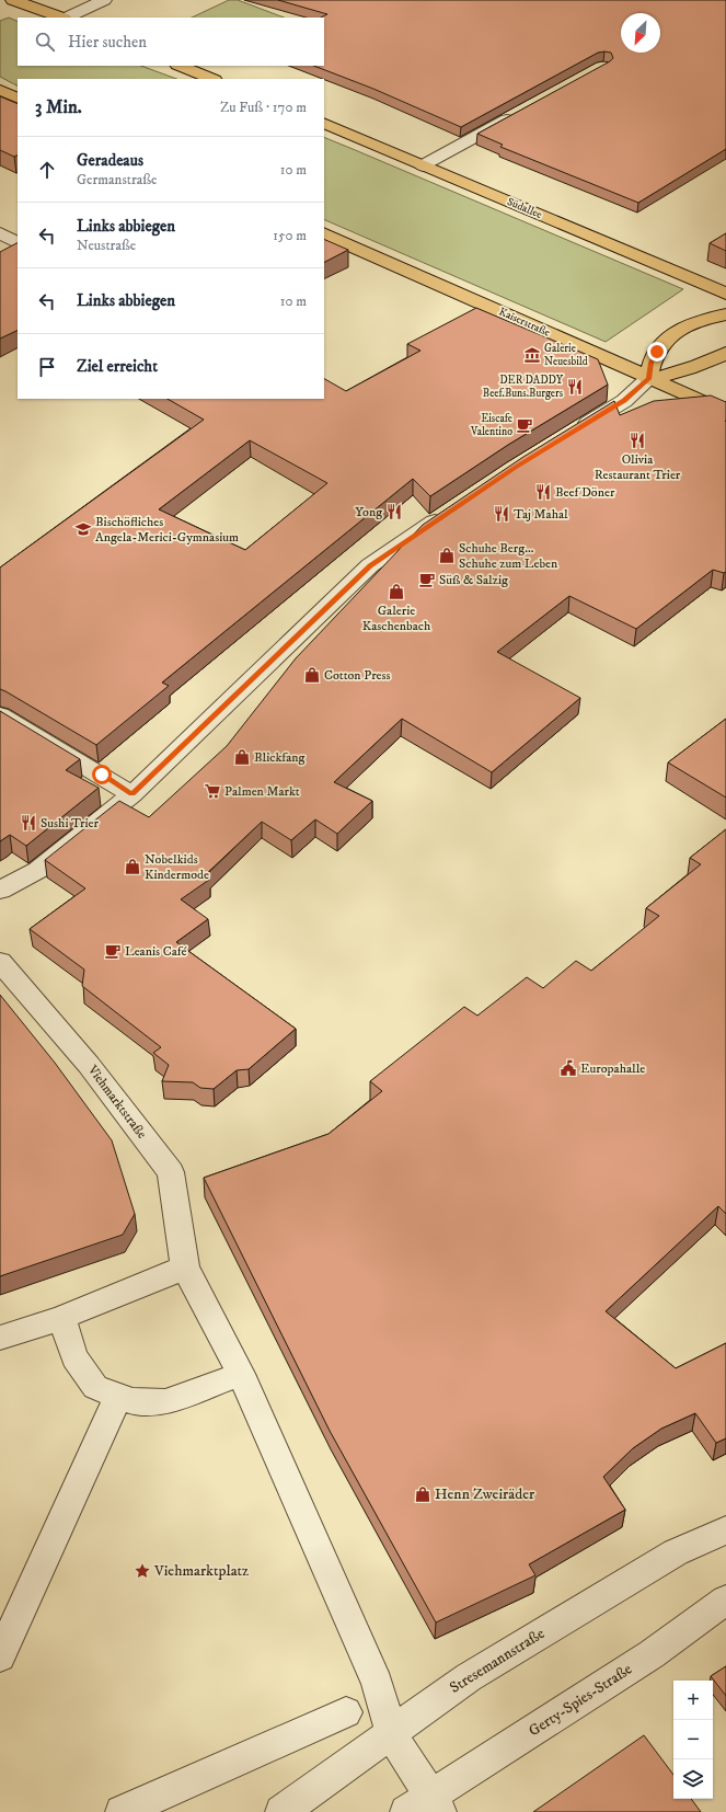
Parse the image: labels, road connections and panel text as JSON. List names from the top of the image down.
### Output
{
  "streets": {
    "main road": ["Südallee", "Kaiserstraße"],
    "street": ["Viehmarktstraße", "Stresemannstraße", "Gerty-Spies-Straße"]
  },
  "places": {
    "museum": ["Galerie Neuesbild"],
    "restaurant": [
      "DER DADDY Beef.Buns.Burgers",
      "Olivia Restaurant Trier",
      "Beef Döner",
      "Yong",
      "Taj Mahal",
      "Sushi Trier"
    ],
    "cafe": ["Eiscafe Valentino", "Süß & Salzig", "Leanis Café"],
    "school or university": ["Bischöfliches Angela-Merici-Gymnasium"],
    "shop": [
      "Schuhe Berg... Schuhe zum Leben",
      "Galerie Kaschenbach",
      "Cotton Press",
      "Blickfang",
      "Nobelkids Kindermode",
      "Henn Zweiräder"
    ],
    "supermarket": ["Palmen Markt"],
    "public building": ["Europahalle"],
    "place": ["Viehmarktplatz"]
  },
  "north": "bottom left",
  "page": {
    "search": "Hier suchen",
    "heading": ["3 Min.", "Zu Fuß · 170 m"],
    "list": [
      ["Geradeaus", "Germanstraße", "10 m"],
      ["Links abbiegen", "Neustraße", "150 m"],
      ["Links abbiegen", "10 m"],
      "Ziel erreicht"
    ],
    "map_buttons": ["+", "−"]
  }
}
